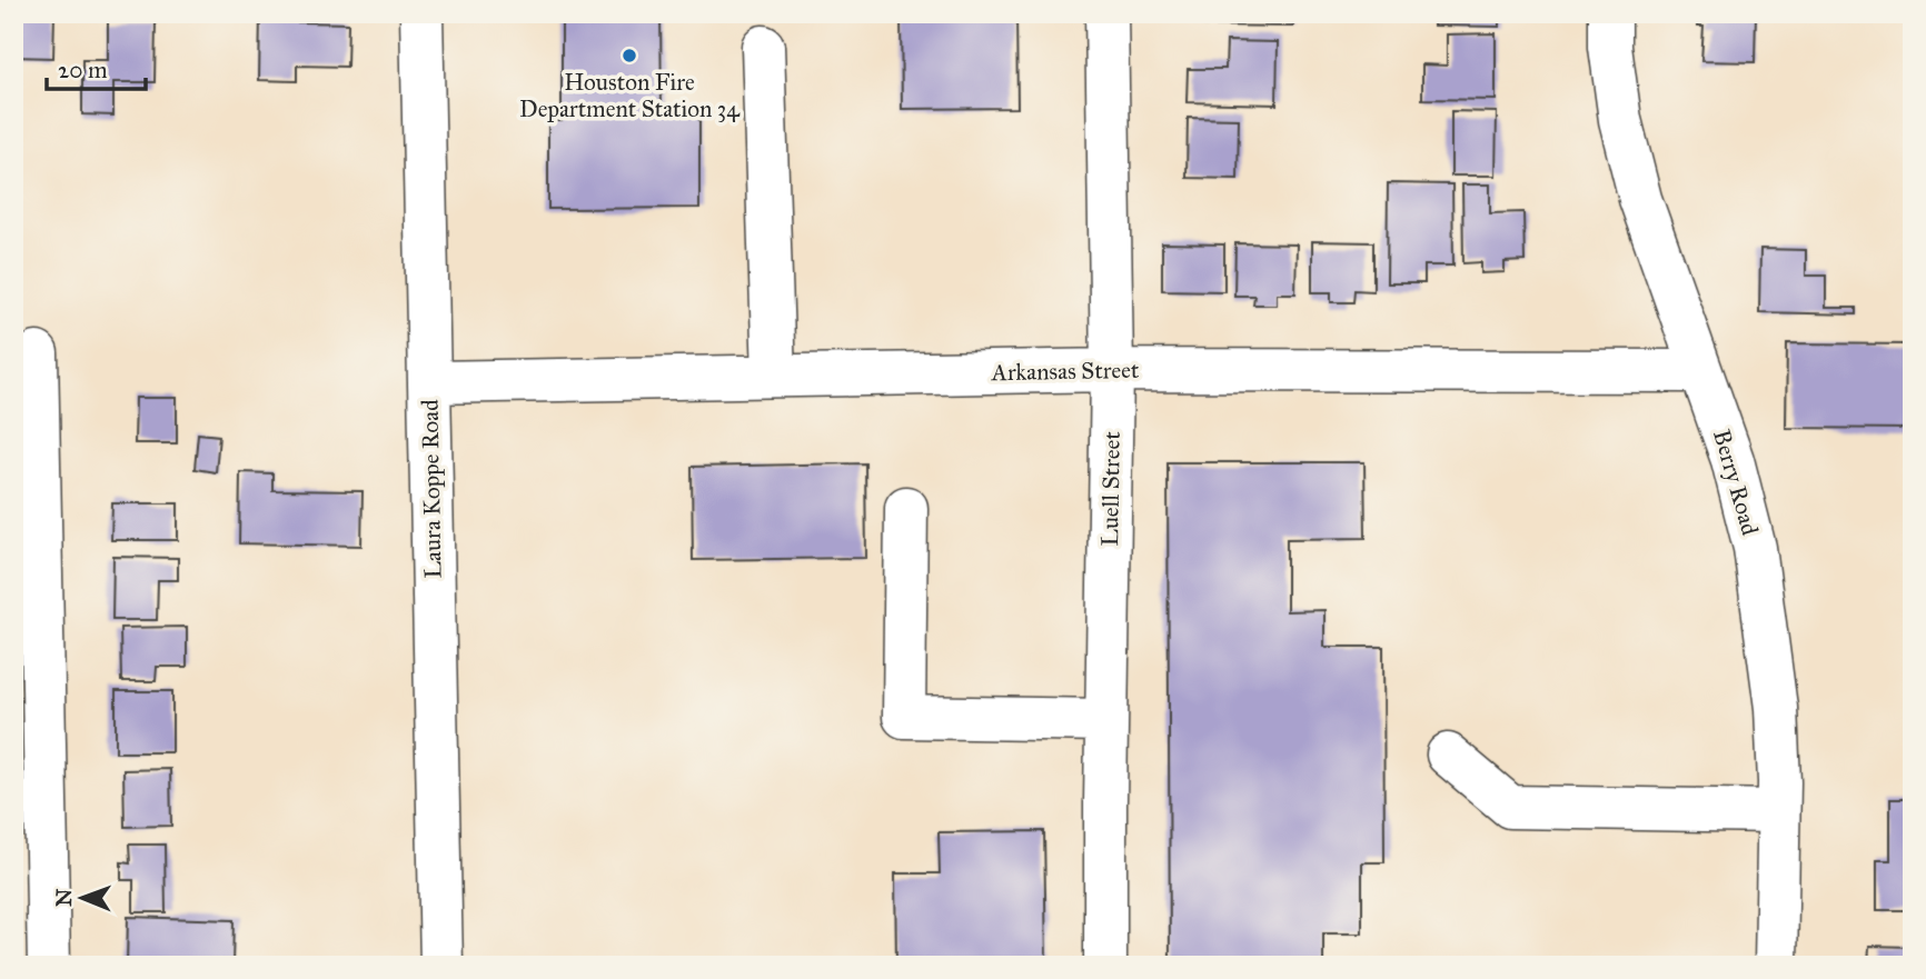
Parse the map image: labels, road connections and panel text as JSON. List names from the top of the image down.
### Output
{
  "streets": {
    "street": [
      "Arkansas Street",
      "Berry Road",
      "Laura Koppe Road",
      "Luell Street"
    ]
  },
  "crossings": [
    ["Arkansas Street", "Berry Road"],
    ["Arkansas Street", "Laura Koppe Road"],
    ["Arkansas Street", "Luell Street"]
  ],
  "places": ["Houston Fire Department Station 34"],
  "scale_bar": "20 m",
  "north": "left"
}
